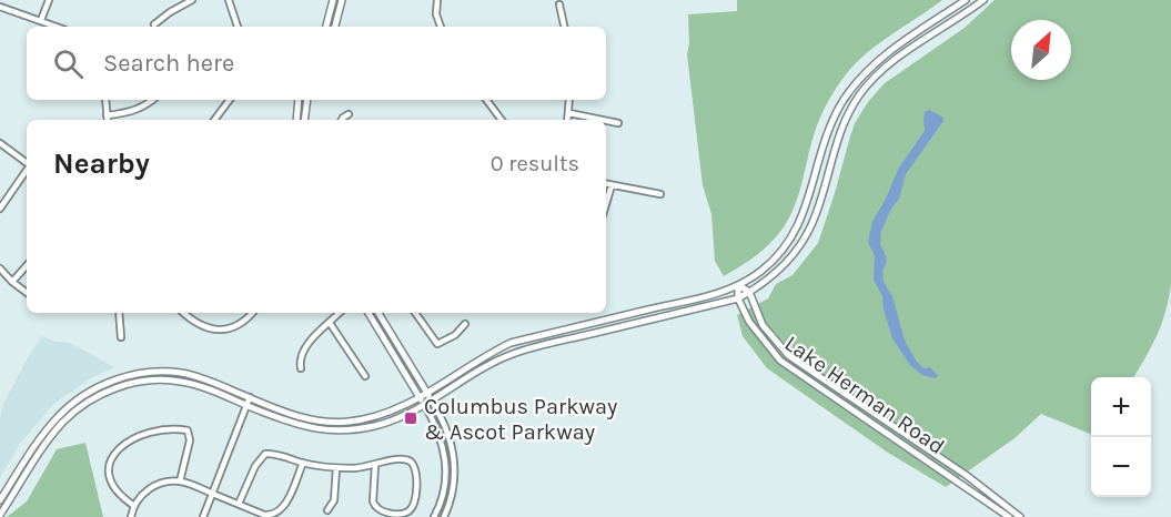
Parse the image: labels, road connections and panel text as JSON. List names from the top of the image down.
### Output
{
  "streets": {
    "main road": ["Lake Herman Road"]
  },
  "places": {
    "transit": ["Columbus Parkway & Ascot Parkway"]
  },
  "north": "top right",
  "page": {
    "search": "Search here",
    "heading": ["Nearby", "0 results"],
    "map_buttons": ["+", "−"]
  }
}
